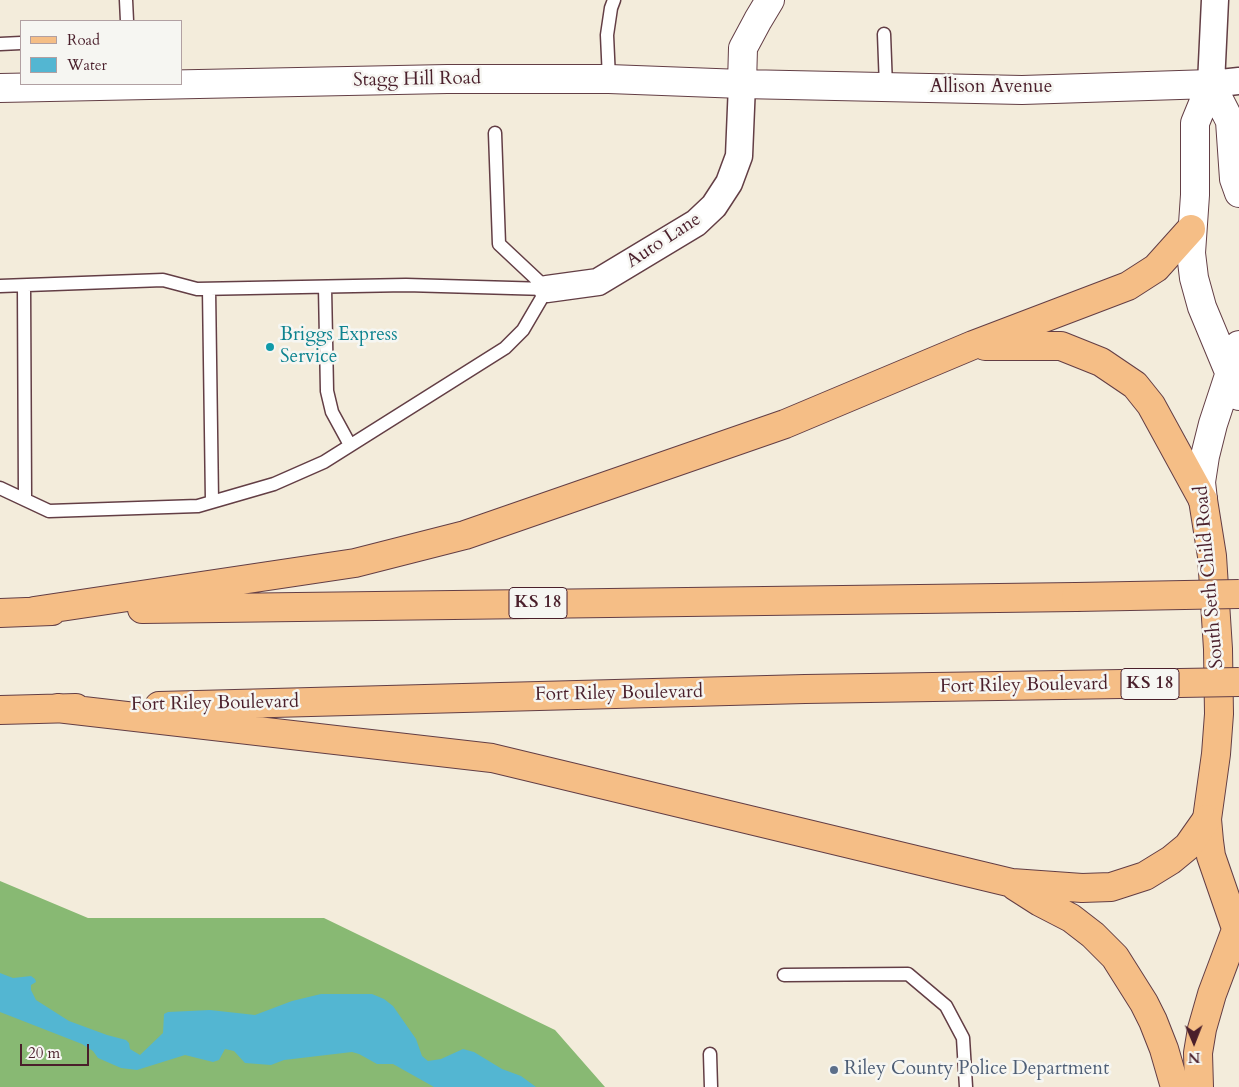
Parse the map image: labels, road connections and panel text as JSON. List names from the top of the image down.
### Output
{
  "streets": {
    "main road": ["South Seth Child Road", "KS 18", "Fort Riley Boulevard"],
    "street": ["Stagg Hill Road", "Allison Avenue", "Auto Lane"]
  },
  "crossings": [
    ["Stagg Hill Road", "Allison Avenue"],
    ["Stagg Hill Road", "Auto Lane"],
    ["Allison Avenue", "Auto Lane"]
  ],
  "places": ["Briggs Express Service", "Riley County Police Department"],
  "legend": ["Road", "Water"],
  "scale_bar": "20 m",
  "north": "bottom"
}
